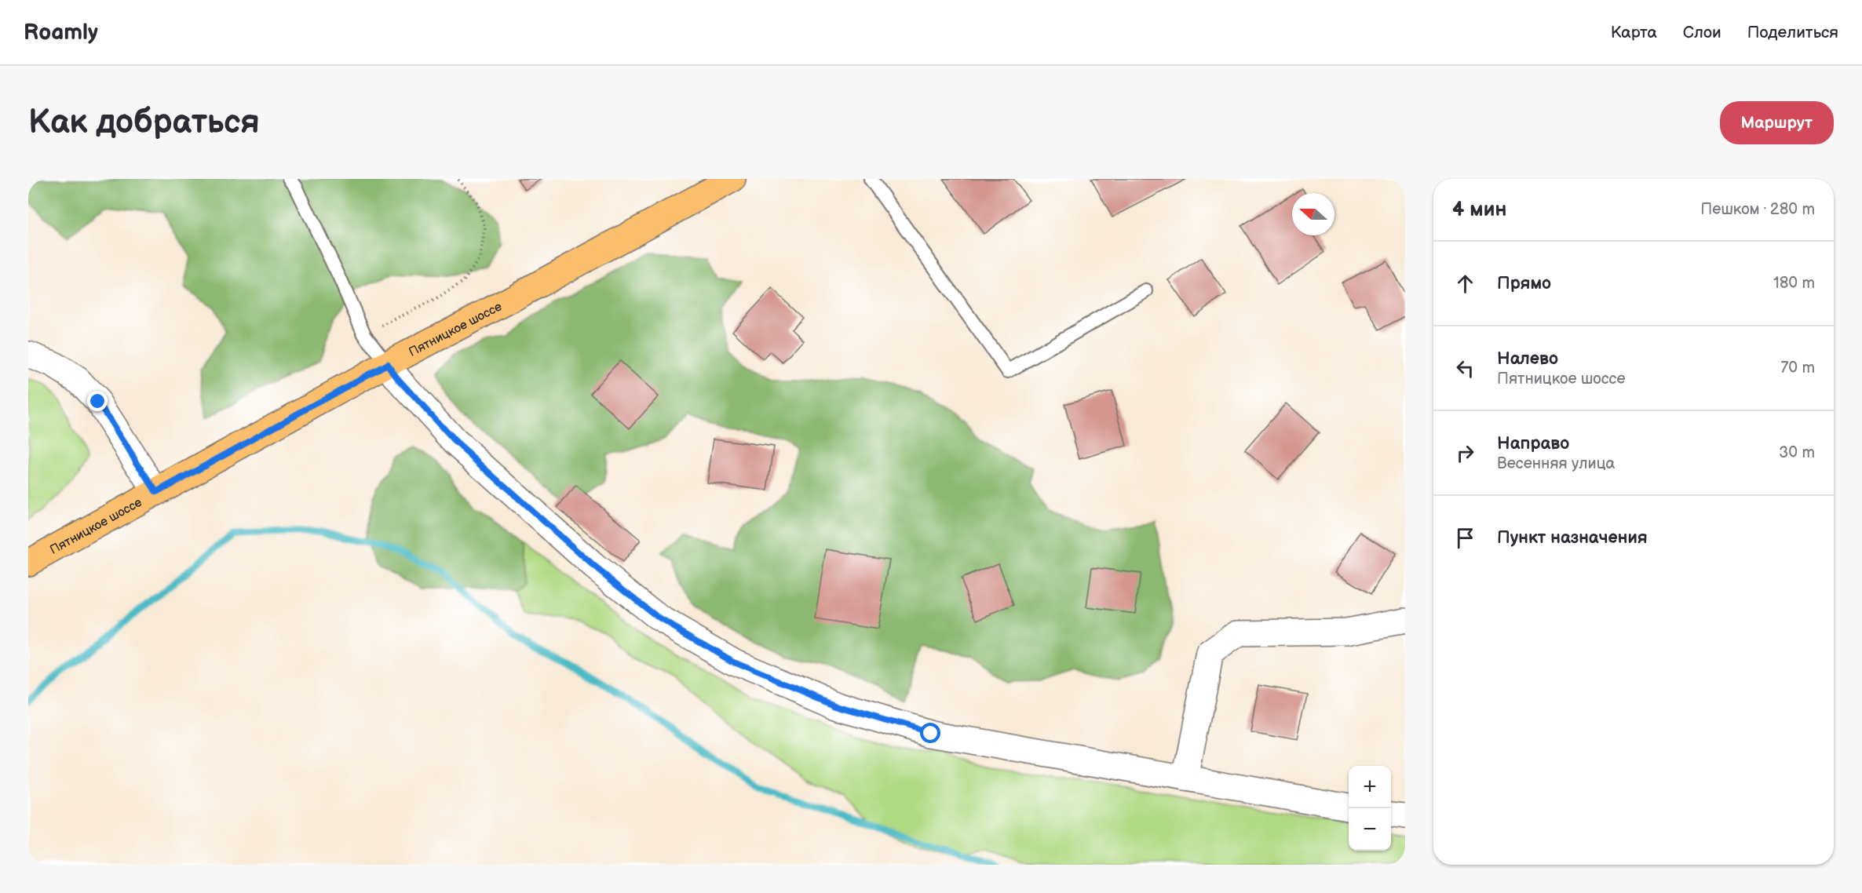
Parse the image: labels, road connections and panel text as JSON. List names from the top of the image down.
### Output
{
  "streets": {
    "main road": ["Пятницкое шоссе"]
  },
  "north": "left",
  "page": {
    "header": "Roamly",
    "nav": ["Карта", "Слои", "Поделиться"],
    "buttons": "Маршрут",
    "title": "Как добраться",
    "heading": ["4 мин", "Пешком · 280 m"],
    "list": [
      ["Прямо", "180 m"],
      ["Налево", "Пятницкое шоссе", "70 m"],
      ["Направо", "Весенняя улица", "30 m"],
      "Пункт назначения"
    ],
    "map_buttons": ["+", "−"]
  }
}
